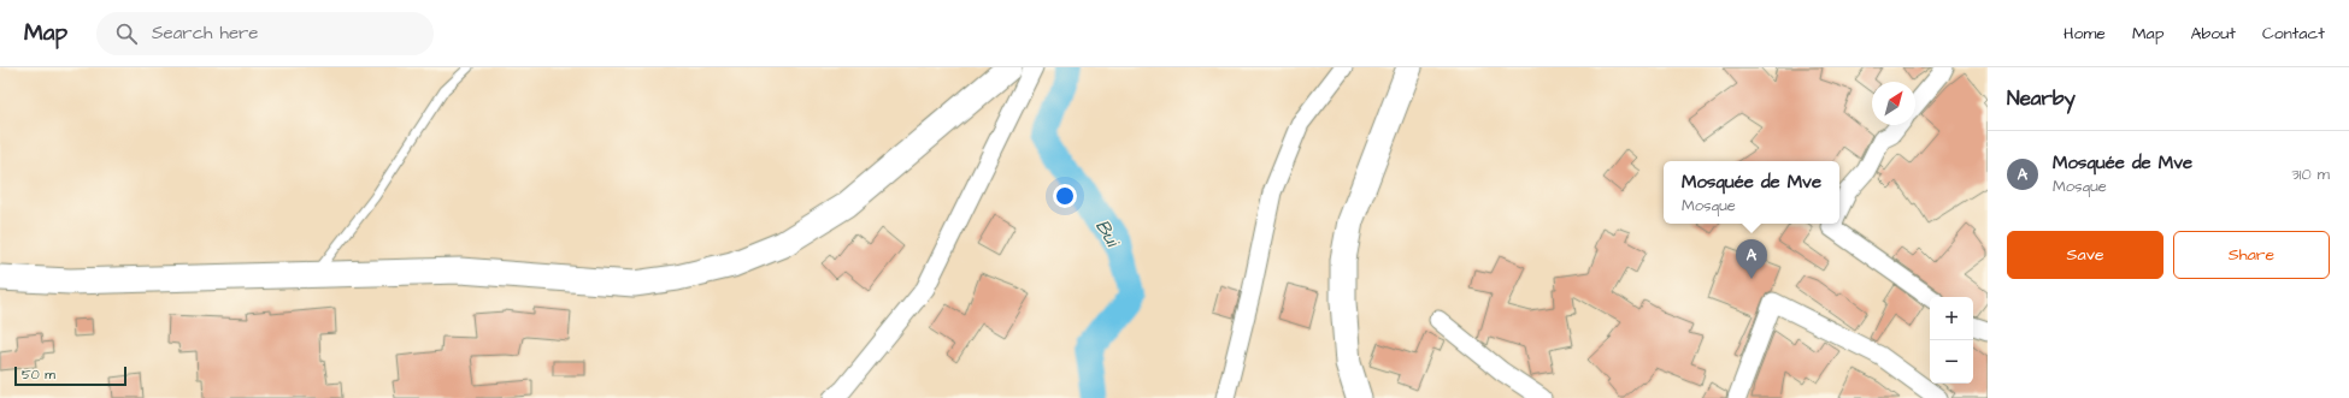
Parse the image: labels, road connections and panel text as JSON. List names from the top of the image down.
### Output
{
  "water": ["Bui"],
  "scale_bar": "50 m",
  "north": "top right",
  "page": {
    "header": "Map",
    "search": "Search here",
    "nav": [
      "Home",
      "Map",
      "About",
      "Contact"
    ],
    "heading": "Nearby",
    "list": [
      {
        "mark": "A",
        "name": "Mosquée de Mve",
        "note": "Mosque",
        "value": "310 m"
      }
    ],
    "popup": ["Mosquée de Mve", "Mosque"],
    "buttons": ["Save", "Share"],
    "pins": "A",
    "map_buttons": ["+", "−"],
    "scale": "50 m"
  }
}
